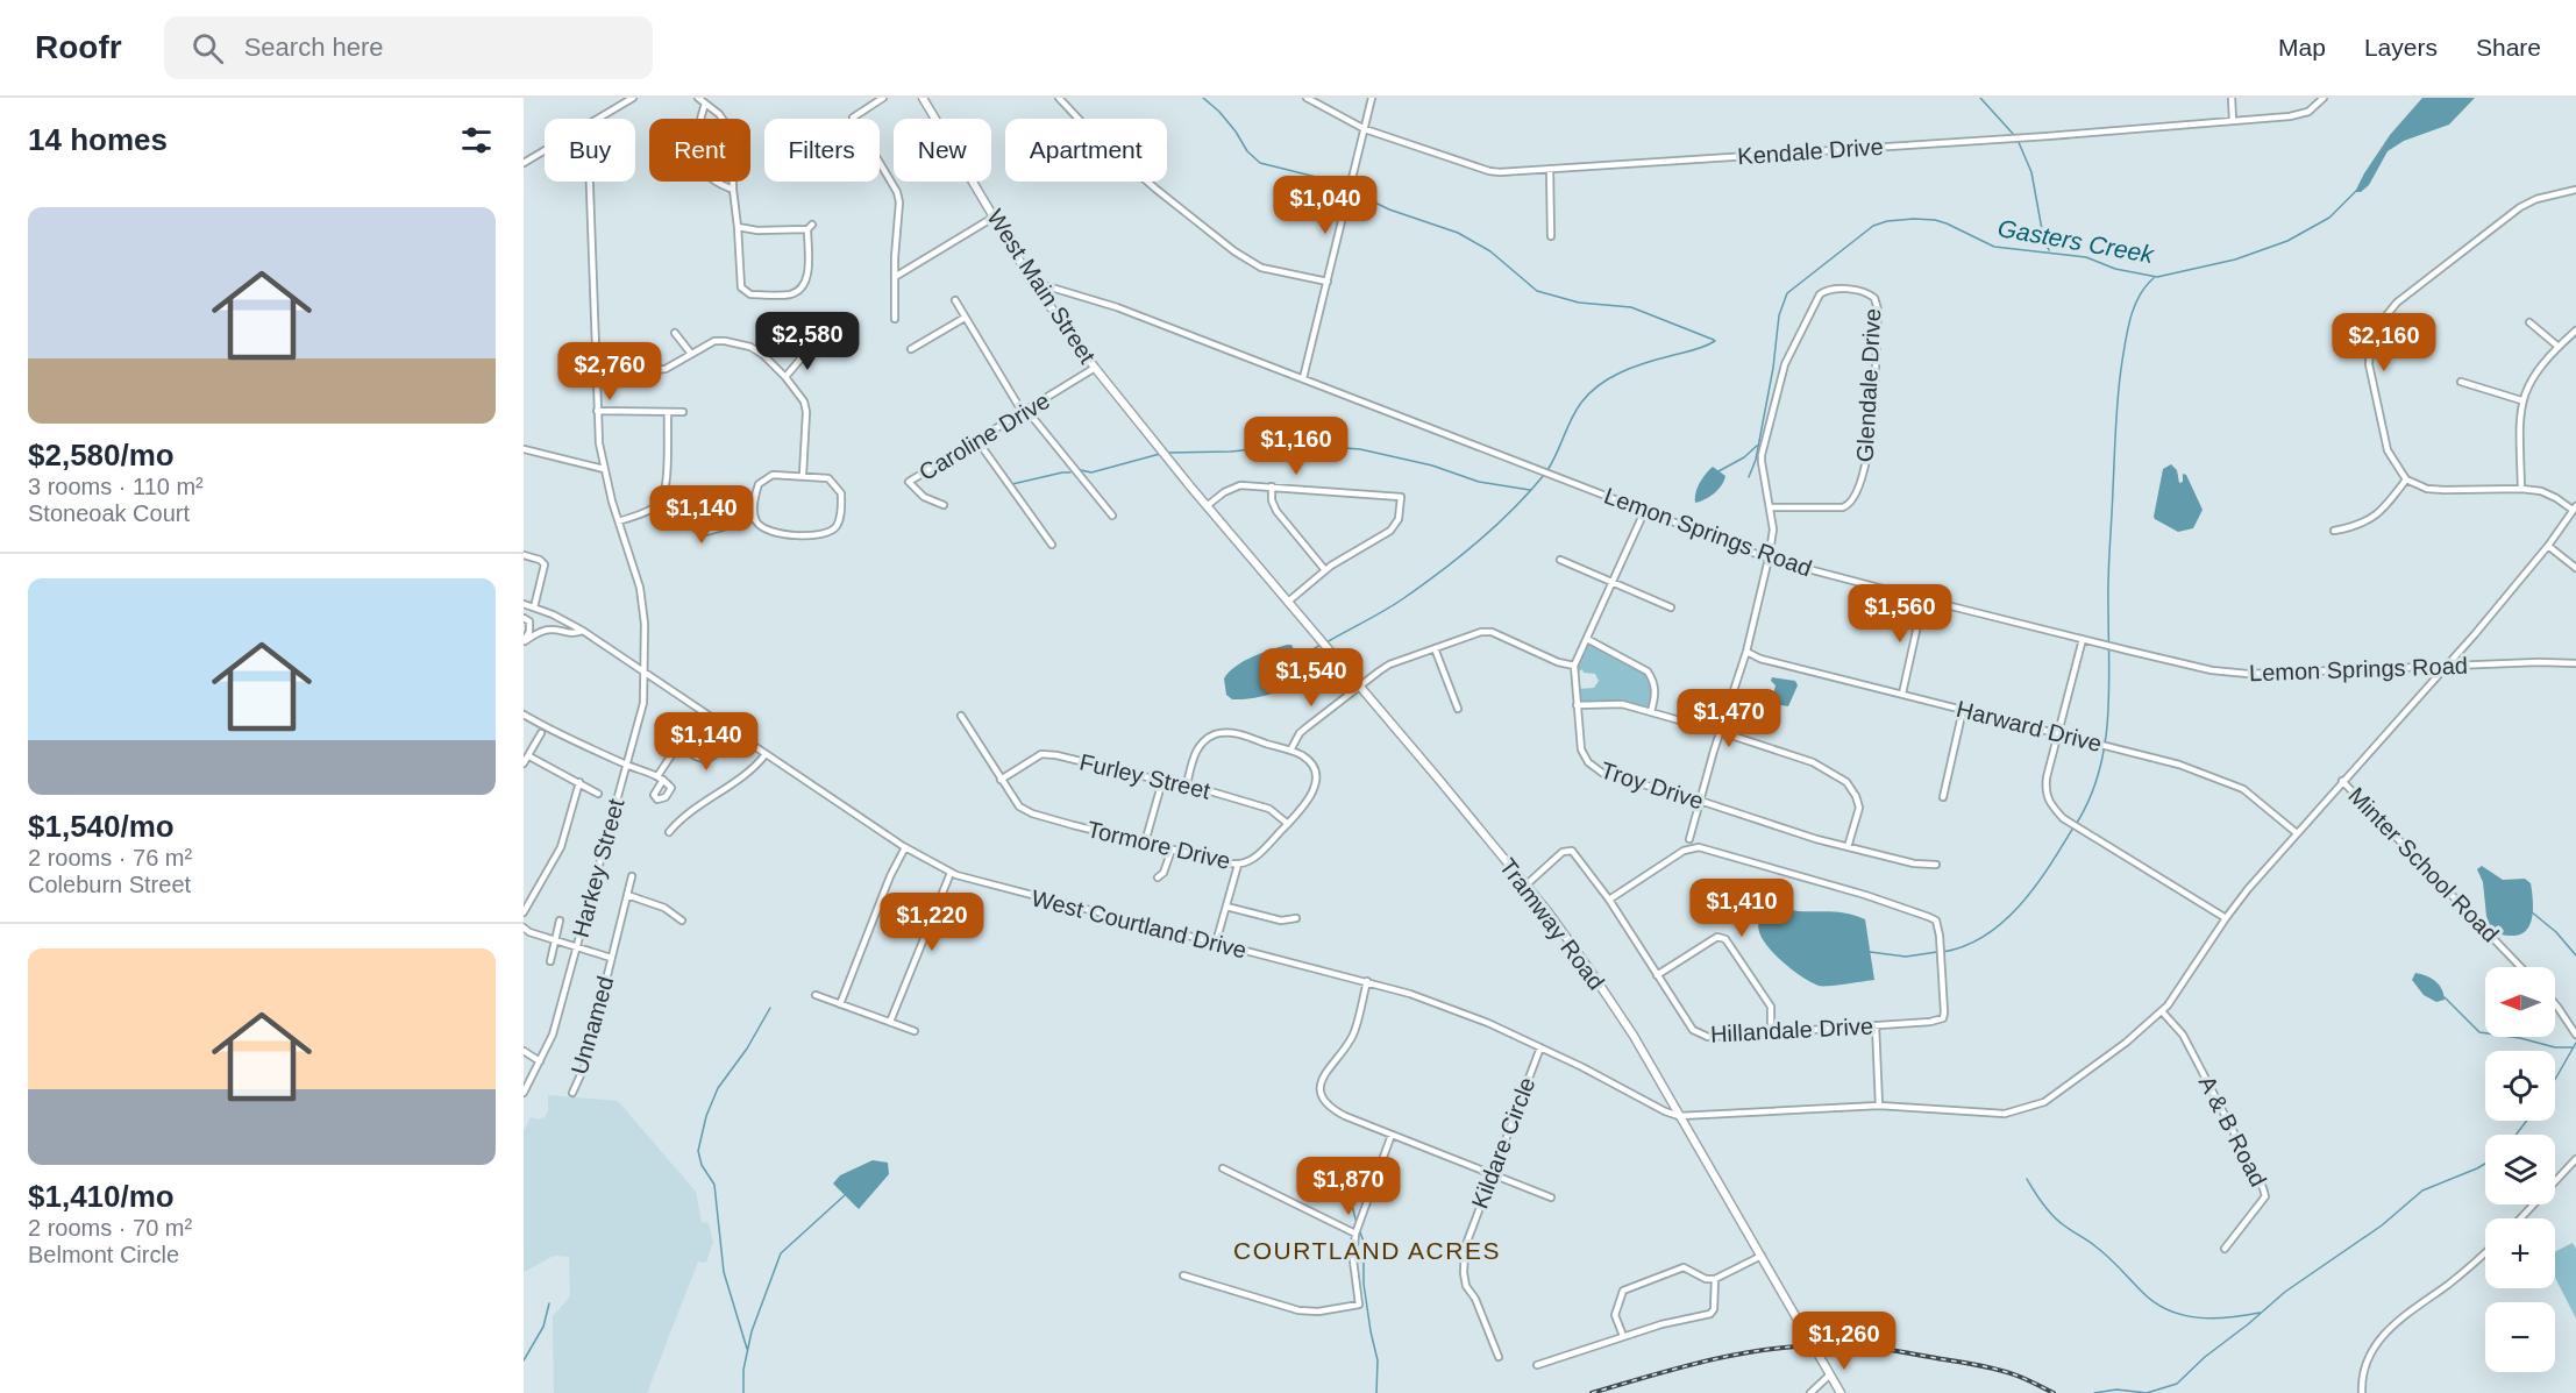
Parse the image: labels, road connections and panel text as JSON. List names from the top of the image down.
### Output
{
  "streets": {
    "main road": ["West Main Street", "Tramway Road"],
    "street": [
      "Kendale Drive",
      "Glendale Drive",
      "Caroline Drive",
      "Lemon Springs Road",
      "Harward Drive",
      "Furley Street",
      "Troy Drive",
      "Tormore Drive",
      "Minter School Road",
      "Harkey Street",
      "West Courtland Drive",
      "Unnamed",
      "Hillandale Drive",
      "A & B Road",
      "Kildare Circle"
    ]
  },
  "crossings": [
    ["West Main Street", "Caroline Drive"],
    ["West Main Street", "Lemon Springs Road"],
    ["West Main Street", "Tramway Road"],
    ["Glendale Drive", "Lemon Springs Road"],
    ["Glendale Drive", "Harward Drive"],
    ["Glendale Drive", "Troy Drive"],
    ["Lemon Springs Road", "Troy Drive"],
    ["Furley Street", "Tormore Drive"],
    ["Harkey Street", "West Courtland Drive"],
    ["Harkey Street", "Unnamed"],
    ["West Courtland Drive", "Tramway Road"],
    ["West Courtland Drive", "Kildare Circle"],
    ["Tramway Road", "Hillandale Drive"]
  ],
  "districts": ["COURTLAND ACRES"],
  "water": ["Gasters Creek"],
  "north": "left",
  "page": {
    "header": "Roofr",
    "search": "Search here",
    "nav": ["Map", "Layers", "Share"],
    "heading": "14 homes",
    "chip": [
      "Buy",
      "Rent",
      "Filters",
      "New",
      "Apartment"
    ],
    "price": [
      "$1,040",
      "$2,580",
      "$2,160",
      "$2,760",
      "$1,160",
      "$1,140",
      "$1,560",
      "$1,540",
      "$1,470",
      "$1,140",
      "$1,410",
      "$1,220",
      "$1,870",
      "$1,260"
    ],
    "list": [
      {
        "name": "$2,580/mo",
        "note": "3 rooms · 110 m² · Stoneoak Court"
      },
      {
        "name": "$1,540/mo",
        "note": "2 rooms · 76 m² · Coleburn Street"
      },
      {
        "name": "$1,410/mo",
        "note": "2 rooms · 70 m² · Belmont Circle"
      }
    ],
    "map_buttons": ["+", "−"]
  }
}
